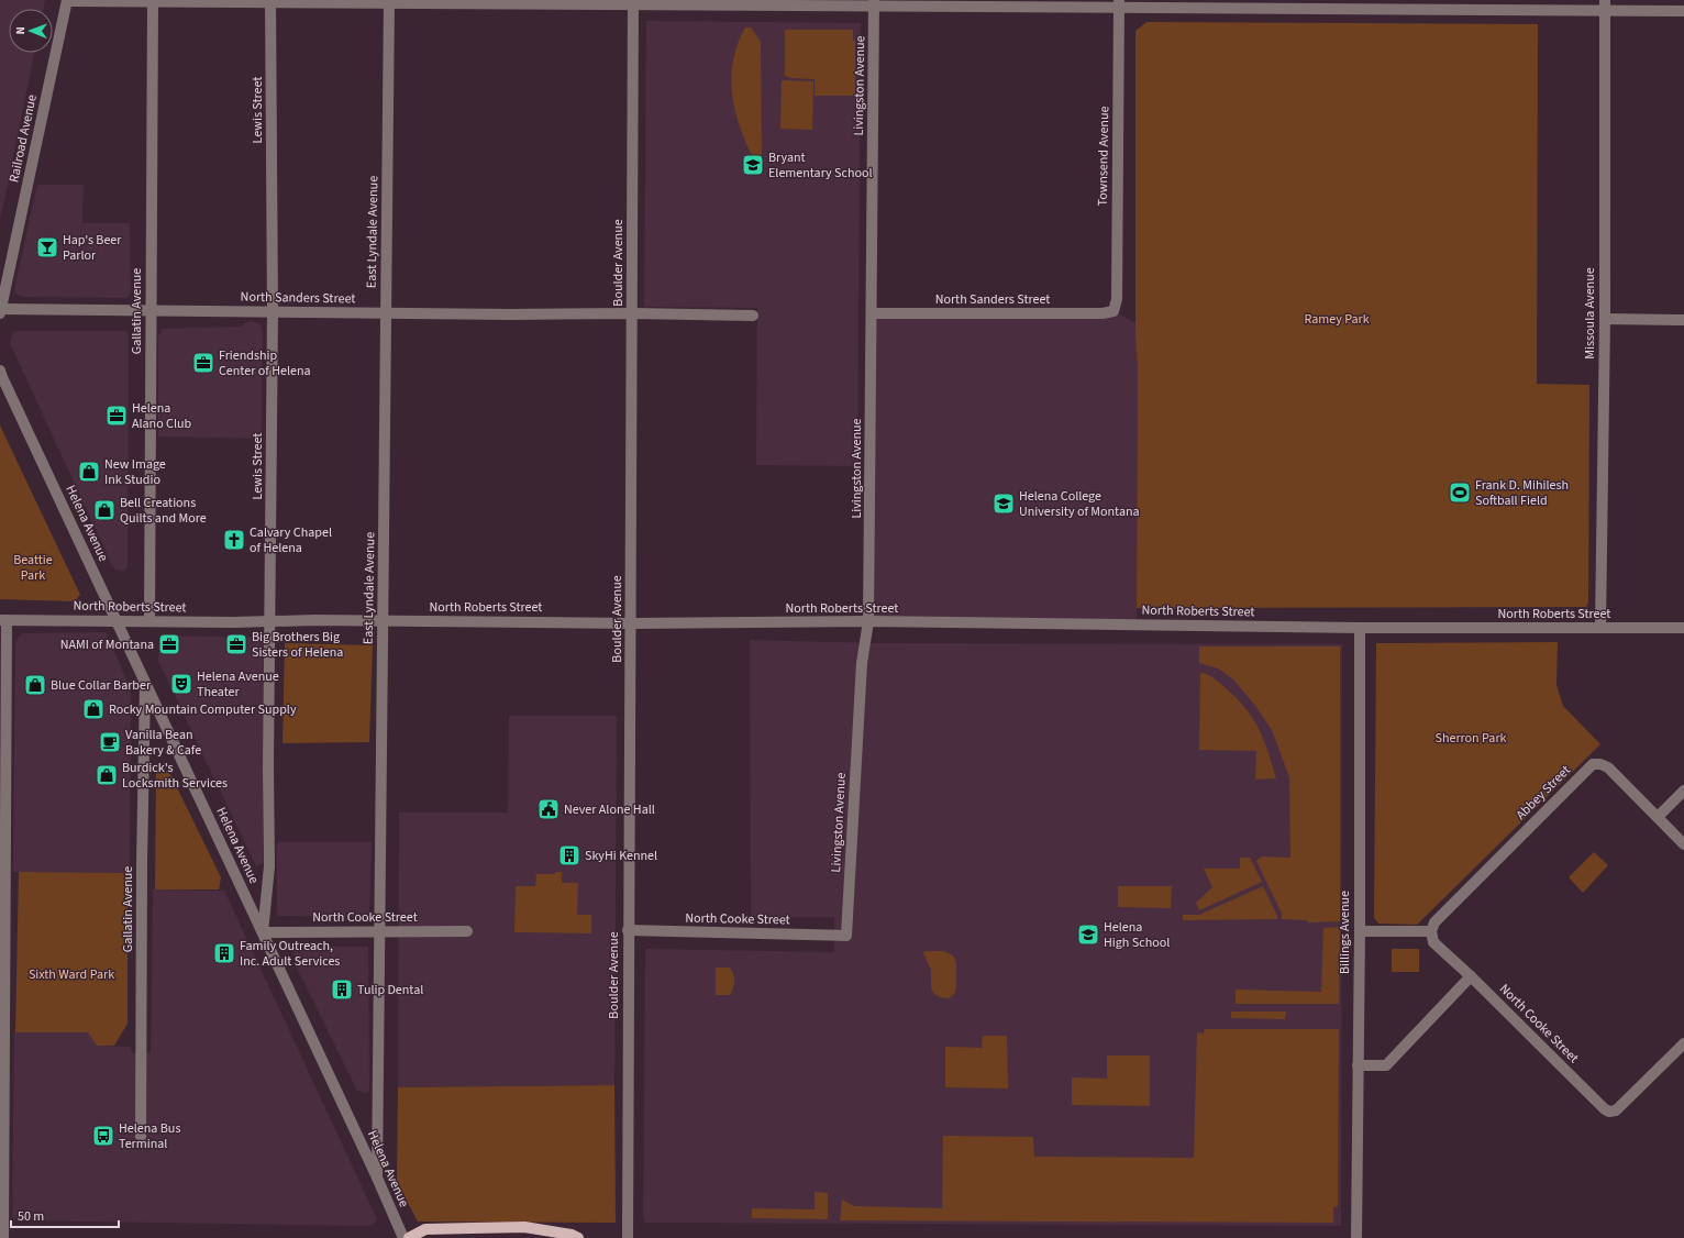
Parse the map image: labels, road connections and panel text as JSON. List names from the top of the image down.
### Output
{
  "streets": {
    "street": [
      "Livingston Avenue",
      "Lewis Street",
      "Railroad Avenue",
      "Townsend Avenue",
      "East Lyndale Avenue",
      "Boulder Avenue",
      "North Sanders Street",
      "Gallatin Avenue",
      "Missoula Avenue",
      "Helena Avenue",
      "North Roberts Street",
      "Abbey Street",
      "North Cooke Street",
      "Billings Avenue"
    ]
  },
  "crossings": [
    ["Livingston Avenue", "North Sanders Street"],
    ["Livingston Avenue", "North Roberts Street"],
    ["Livingston Avenue", "North Cooke Street"],
    ["Lewis Street", "North Sanders Street"],
    ["Lewis Street", "Helena Avenue"],
    ["Lewis Street", "North Roberts Street"],
    ["Lewis Street", "North Cooke Street"],
    ["Railroad Avenue", "North Sanders Street"],
    ["Townsend Avenue", "North Sanders Street"],
    ["East Lyndale Avenue", "North Sanders Street"],
    ["East Lyndale Avenue", "Helena Avenue"],
    ["East Lyndale Avenue", "North Roberts Street"],
    ["East Lyndale Avenue", "North Cooke Street"],
    ["Boulder Avenue", "North Sanders Street"],
    ["Boulder Avenue", "North Roberts Street"],
    ["Boulder Avenue", "North Cooke Street"],
    ["North Sanders Street", "Gallatin Avenue"],
    ["Gallatin Avenue", "Helena Avenue"],
    ["Gallatin Avenue", "North Roberts Street"],
    ["Missoula Avenue", "North Roberts Street"],
    ["Helena Avenue", "North Roberts Street"],
    ["Helena Avenue", "North Cooke Street"],
    ["North Roberts Street", "Billings Avenue"],
    ["Abbey Street", "North Cooke Street"]
  ],
  "parks": [
    "Ramey Park",
    "Beattie Park",
    "Sherron Park",
    "Sixth Ward Park"
  ],
  "places": {
    "school or university": ["Bryant Elementary School", "Helena College University of Montana", "Helena High School"],
    "bar": ["Hap's Beer Parlor"],
    "office": [
      "Friendship Center of Helena",
      "Helena Alano Club",
      "NAMI of Montana",
      "Big Brothers Big Sisters of Helena"
    ],
    "shop": [
      "New Image Ink Studio",
      "Bell Creations Quilts and More",
      "Blue Collar Barber",
      "Rocky Mountain Computer Supply",
      "Burdick's Locksmith Services"
    ],
    "sports": ["Frank D. Mihilesh Softball Field"],
    "church": ["Calvary Chapel of Helena"],
    "theatre": ["Helena Avenue Theater"],
    "cafe": ["Vanilla Bean Bakery & Cafe"],
    "public building": ["Never Alone Hall"],
    "building": ["SkyHi Kennel", "Family Outreach, Inc. Adult Services", "Tulip Dental"],
    "bus stop": ["Helena Bus Terminal"]
  },
  "scale_bar": "50 m",
  "north": "left"
}
